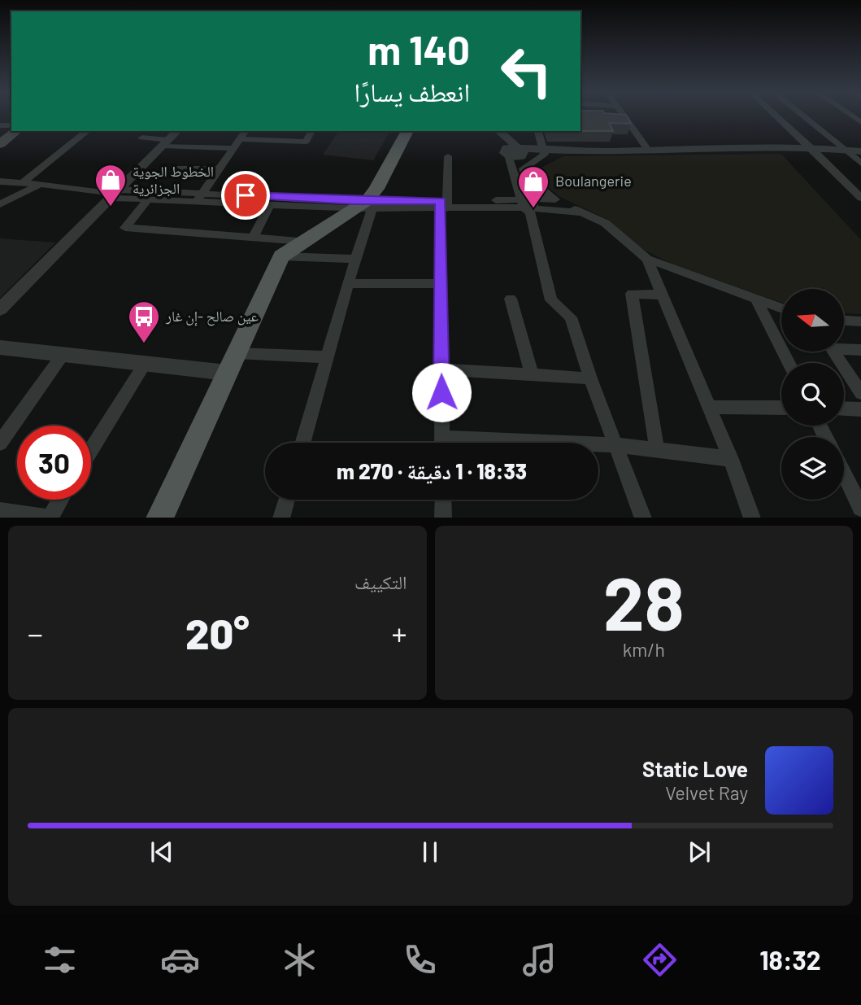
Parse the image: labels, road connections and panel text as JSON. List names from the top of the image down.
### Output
{
  "places": {
    "shop": ["الخطوط الجوية الجزائرية", "Boulangerie"],
    "bus stop": ["عين صالح -إن غار"]
  },
  "north": "left",
  "page": {
    "turn": ["140 m", "انعطف يسارًا"],
    "limit": "30",
    "trip": "18:33 · 1 دقيقة · 270 m",
    "tile": [
      ["28", "km/h"],
      "التكييف"
    ],
    "heat": ["−", "20°", "+"],
    "song": ["Static Love", "Velvet Ray"],
    "tabs": "18:32"
  }
}
